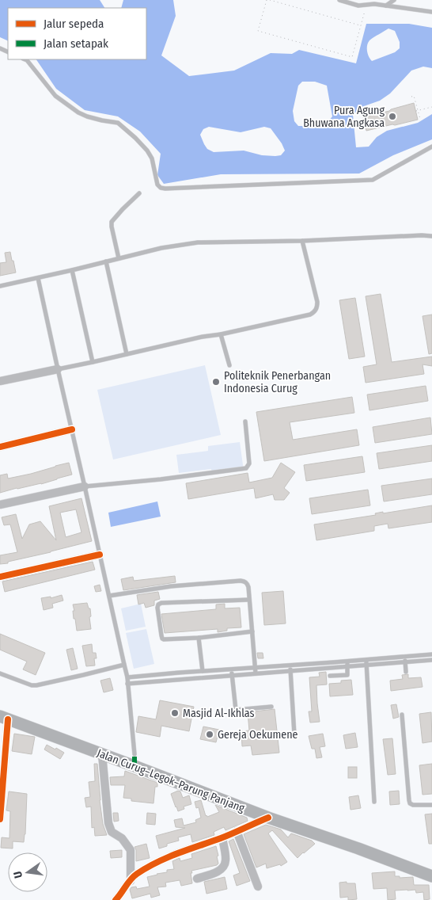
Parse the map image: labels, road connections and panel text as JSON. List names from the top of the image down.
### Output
{
  "streets": {
    "main road": ["Jalan Curug–Legok–Parung Panjang"]
  },
  "places": [
    "Pura Agung Bhuwana Angkasa",
    "Politeknik Penerbangan Indonesia Curug",
    "Masjid Al-Ikhlas",
    "Gereja Oekumene"
  ],
  "legend": ["Jalur sepeda", "Jalan setapak"],
  "north": "left"
}
